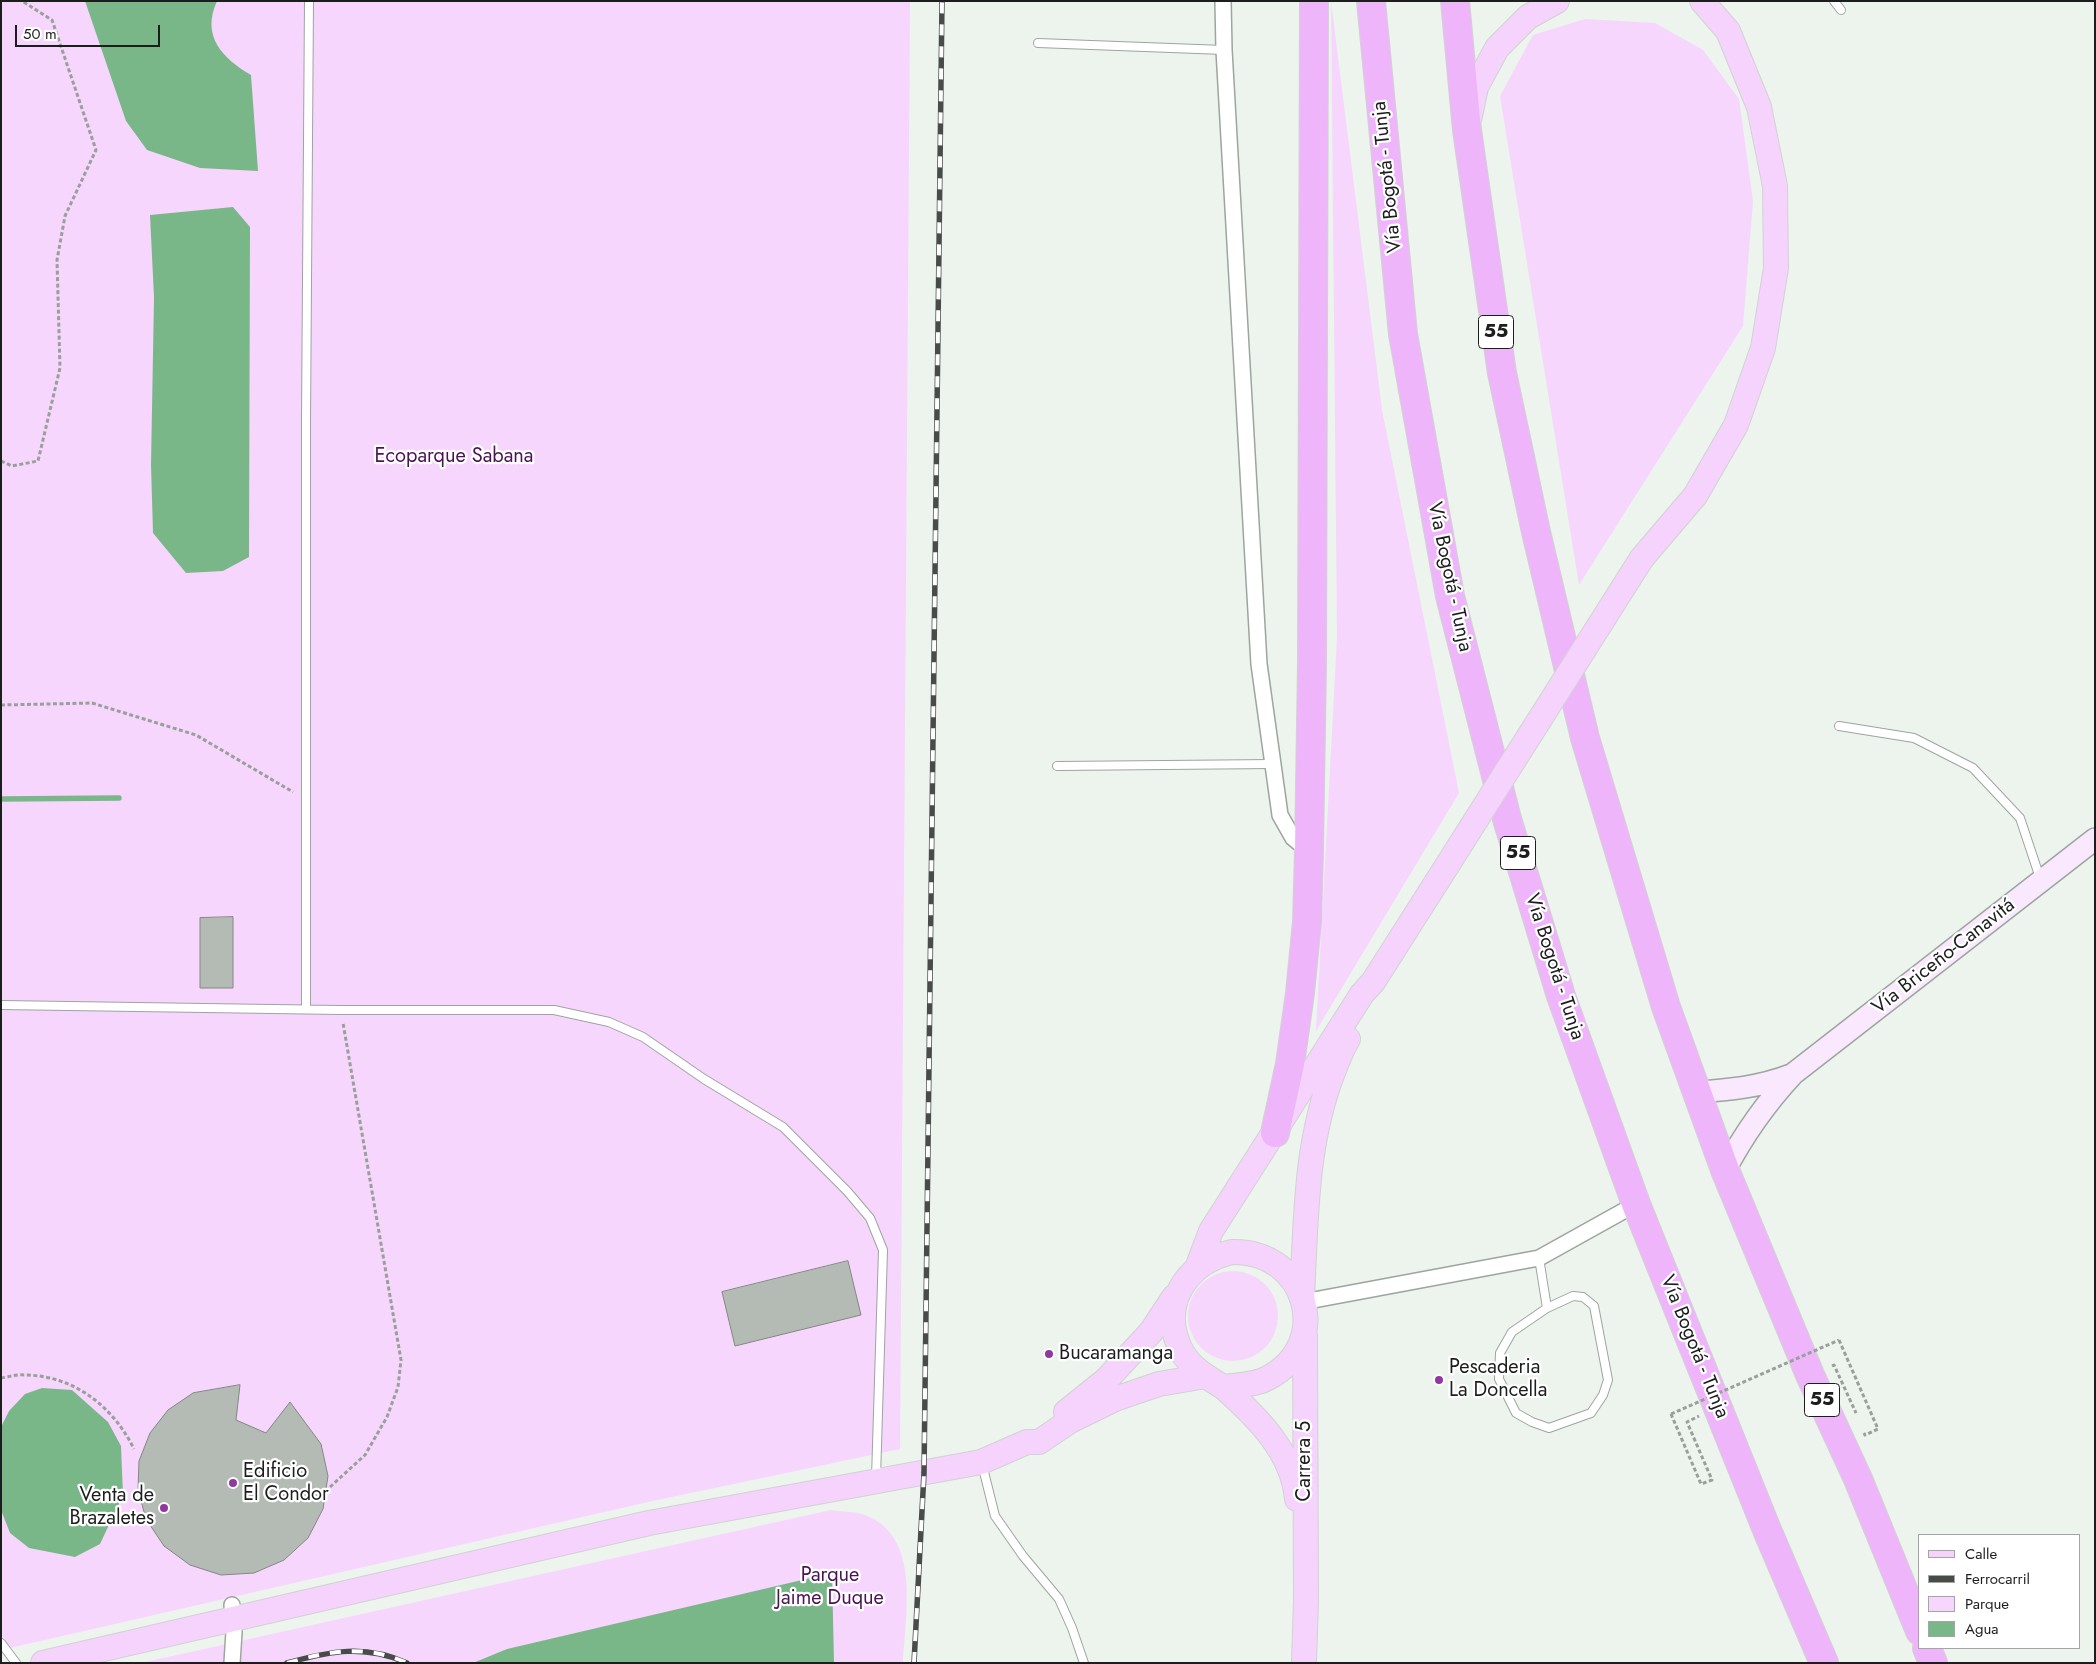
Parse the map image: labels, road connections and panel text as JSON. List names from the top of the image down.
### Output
{
  "streets": {
    "highway": ["Vía Bogotá - Tunja", "55"],
    "main road": ["Vía Briceño-Canavitá", "Carrera 5"]
  },
  "parks": ["Ecoparque Sabana", "Parque Jaime Duque"],
  "places": [
    "Bucaramanga",
    "Pescaderia La Doncella",
    "Edificio El Condor",
    "Venta de Brazaletes"
  ],
  "legend": [
    "Calle",
    "Ferrocarril",
    "Parque",
    "Agua"
  ],
  "scale_bar": "50 m"
}
